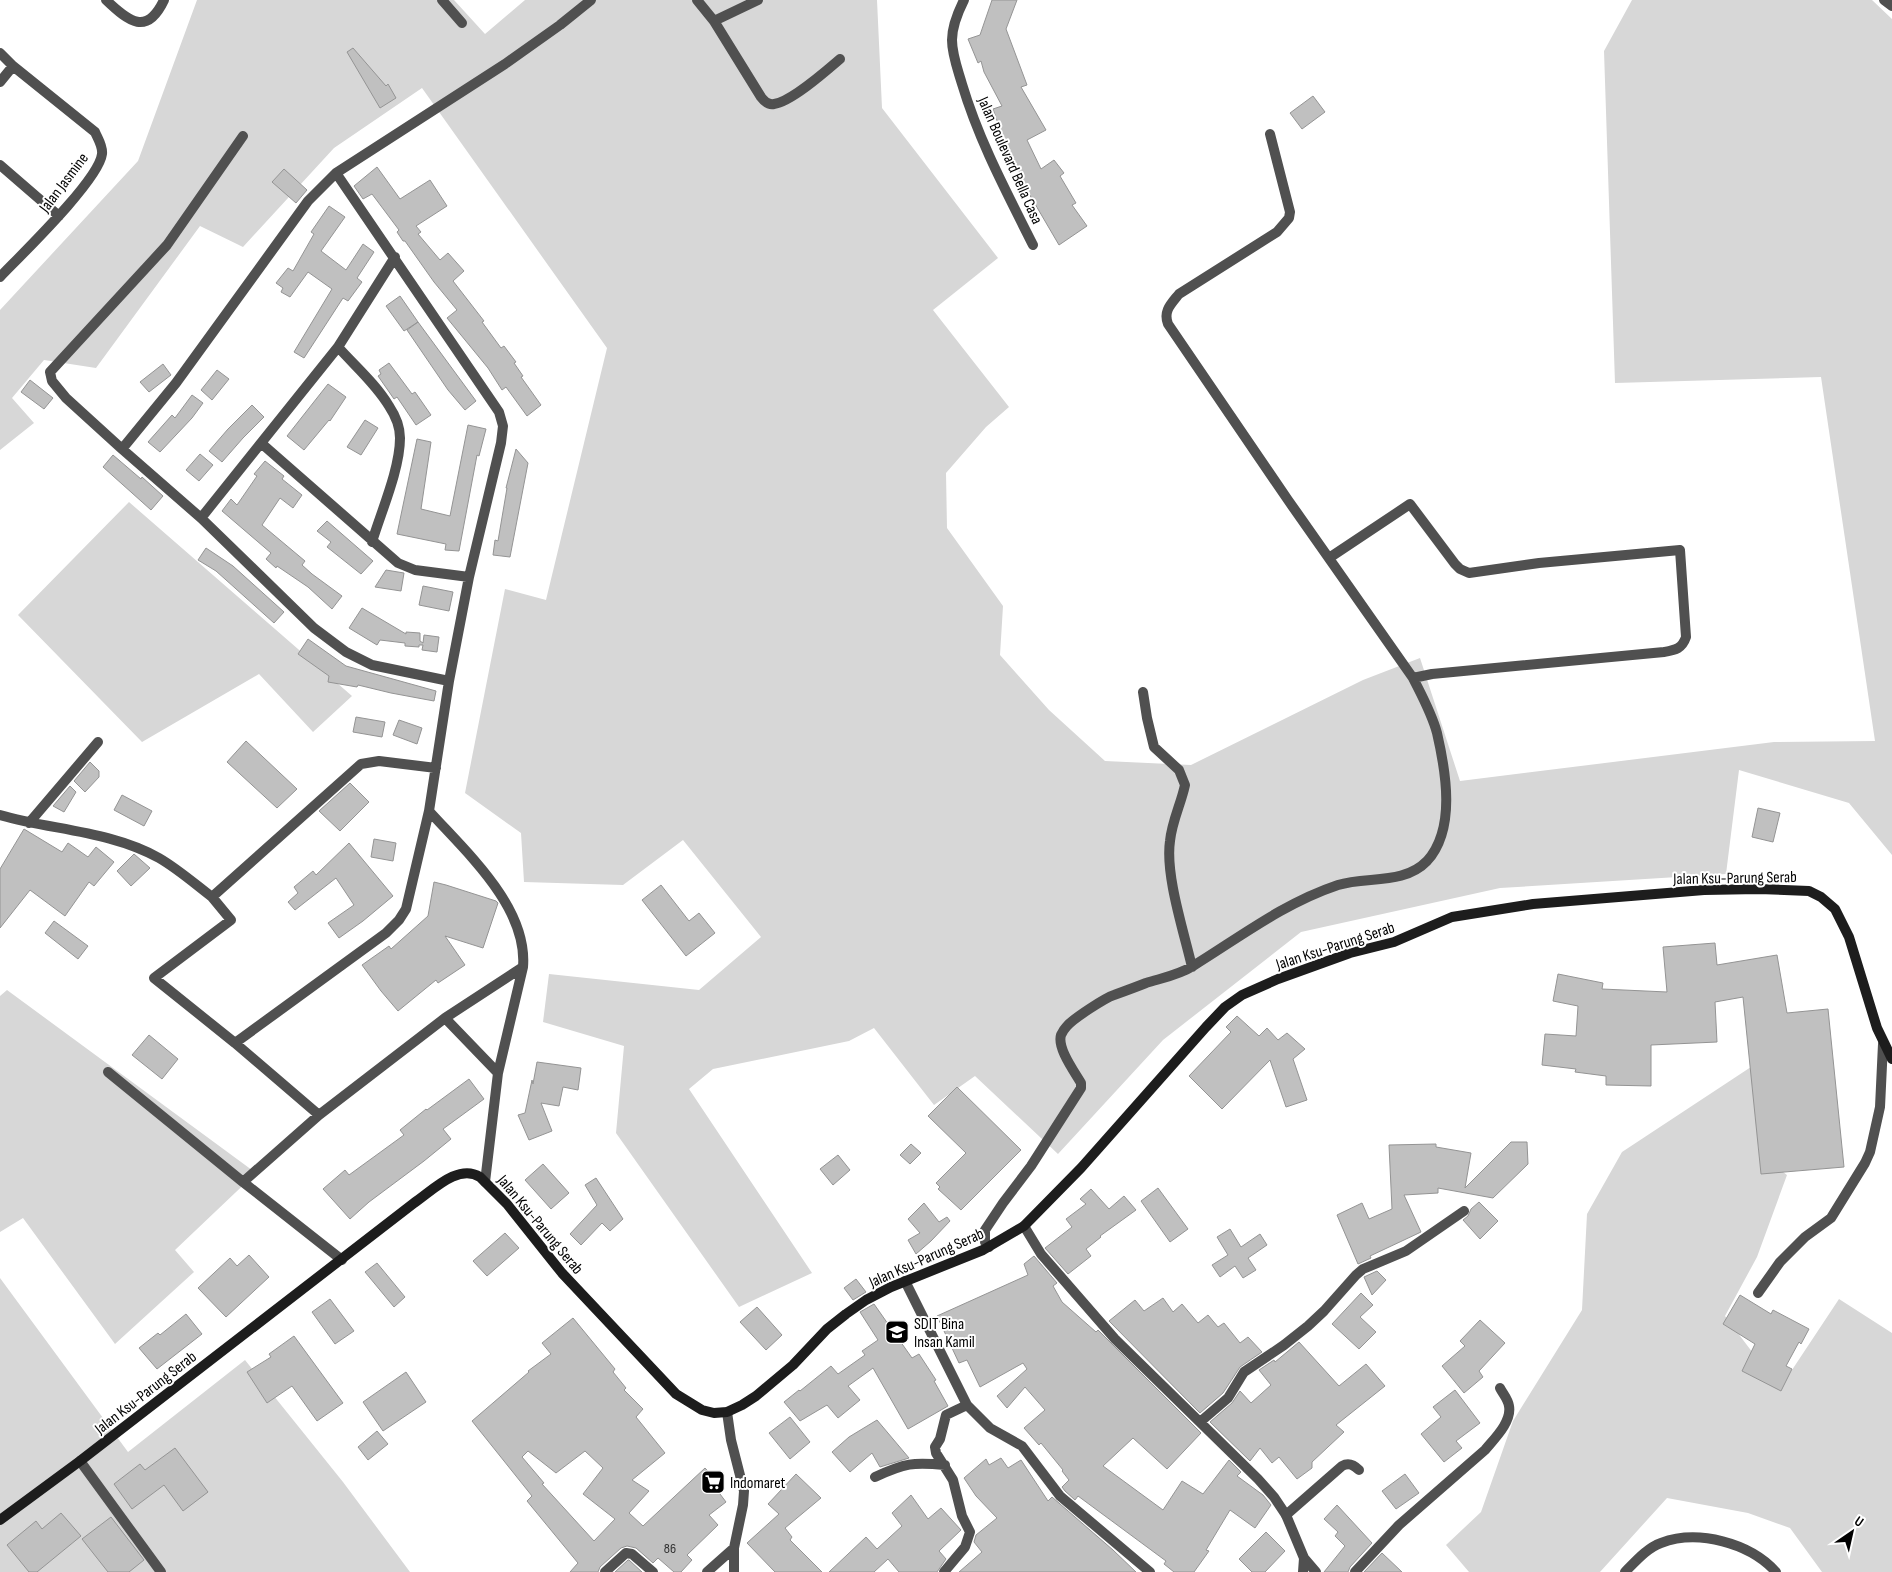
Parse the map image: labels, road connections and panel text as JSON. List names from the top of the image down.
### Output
{
  "streets": {
    "street": ["Jalan Boulevard Bella Casa", "Jalan Jasmine", "Jalan Ksu-Parung Serab"]
  },
  "places": {
    "school or university": ["SDIT Bina Insan Kamil"],
    "supermarket": ["Indomaret"]
  },
  "house_numbers": ["86"],
  "north": "top right"
}
